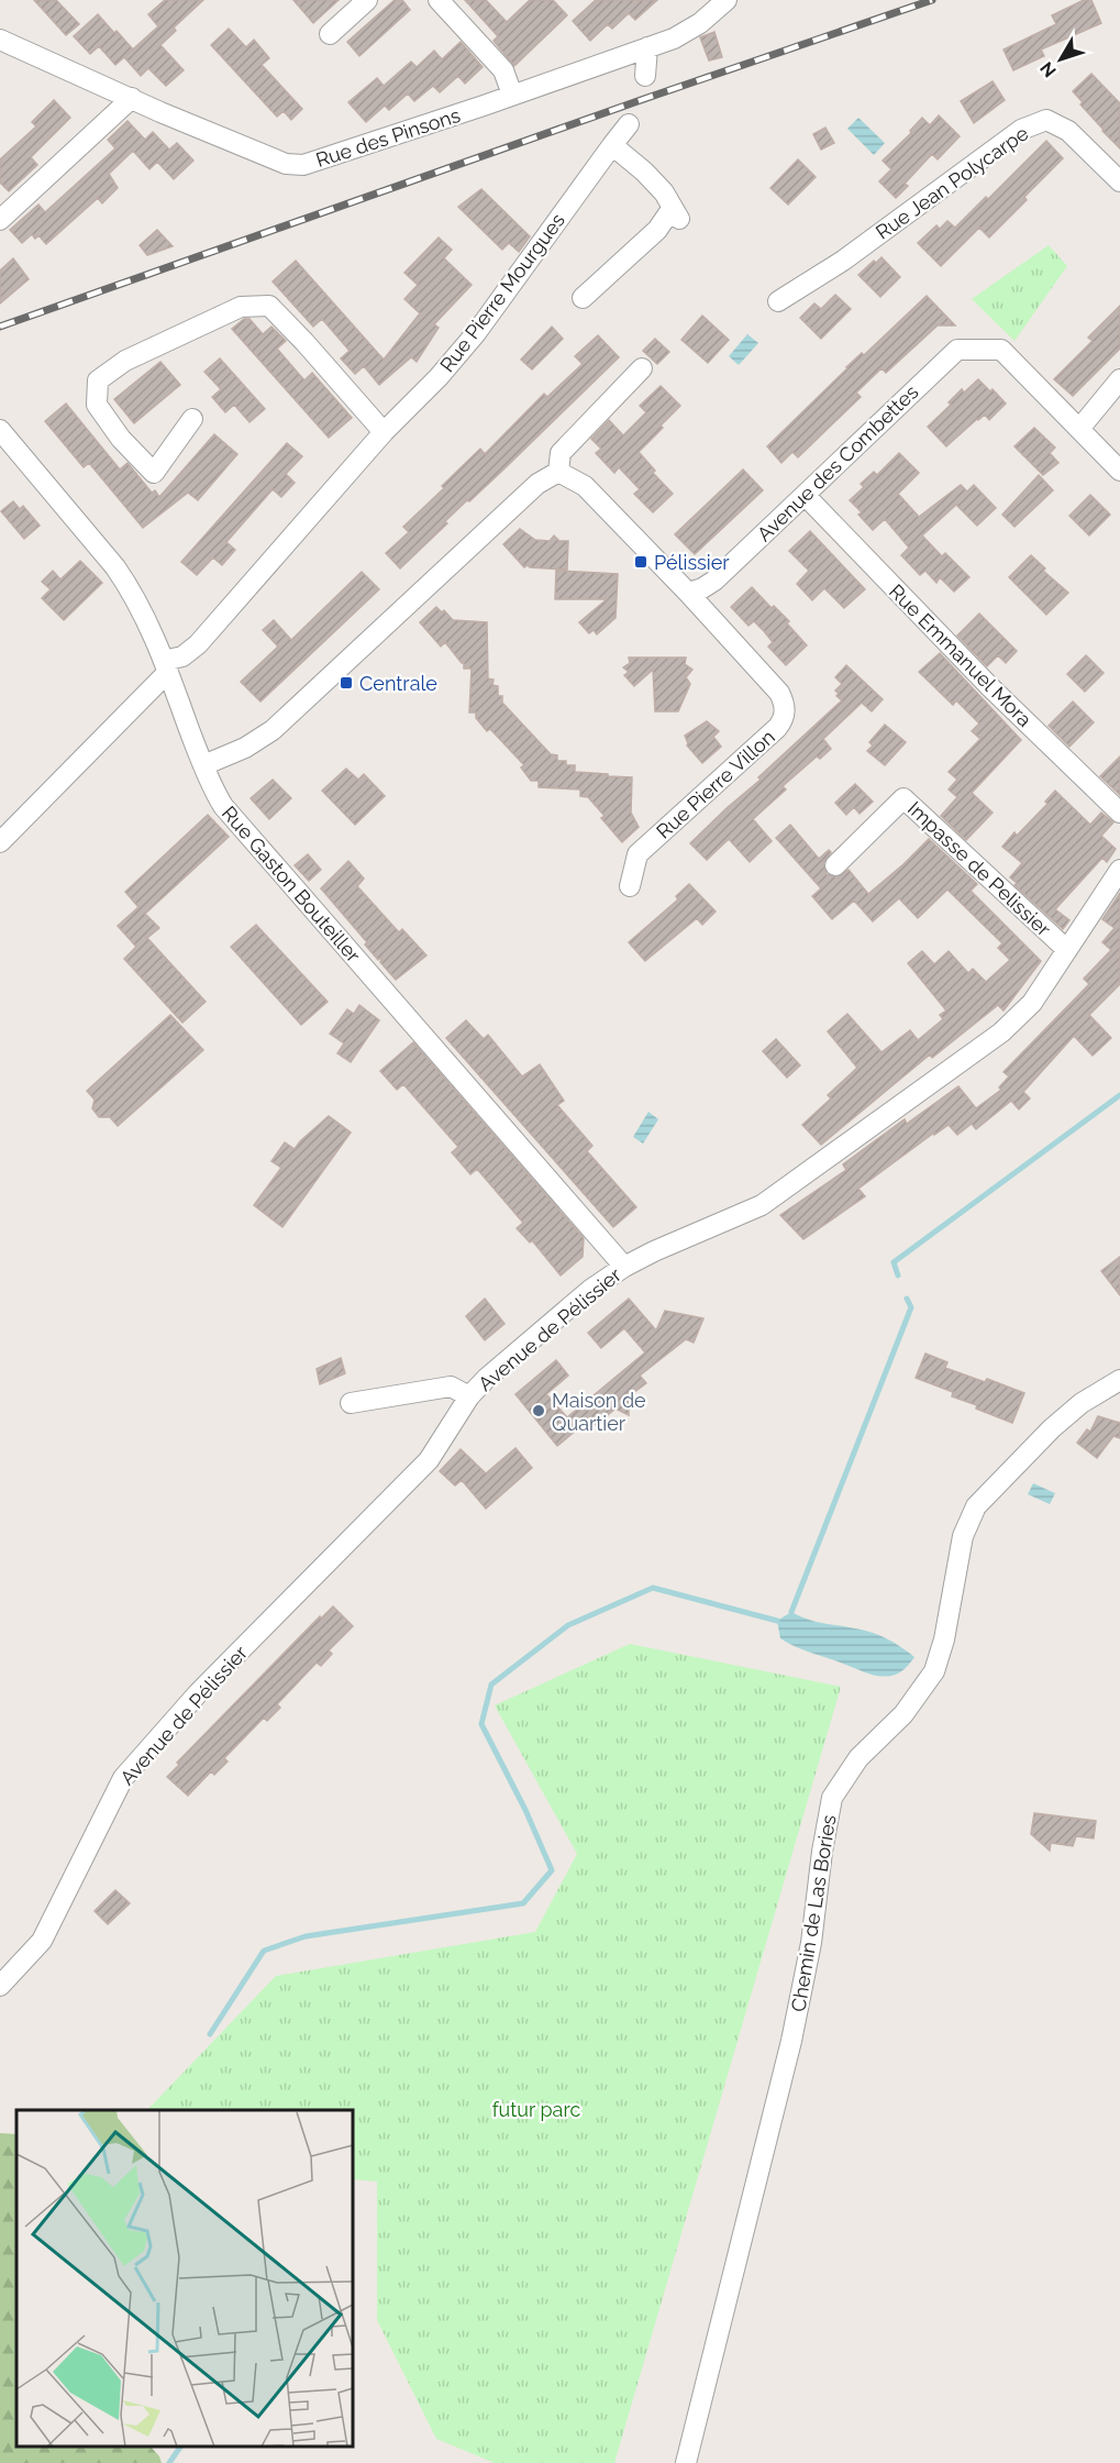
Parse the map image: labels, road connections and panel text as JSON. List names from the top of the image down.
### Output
{
  "streets": {
    "street": [
      "Rue des Pinsons",
      "Rue Jean Polycarpe",
      "Rue Pierre Mourgues",
      "Avenue des Combettes",
      "Rue Emmanuel Mora",
      "Rue Pierre Villon",
      "Impasse de Pelissier",
      "Rue Gaston Bouteiller",
      "Avenue de Pélissier",
      "Chemin de Las Bories"
    ]
  },
  "crossings": [
    ["Rue Pierre Mourgues", "Rue Gaston Bouteiller"],
    ["Avenue des Combettes", "Rue Emmanuel Mora"],
    ["Avenue des Combettes", "Rue Pierre Villon"],
    ["Impasse de Pelissier", "Avenue de Pélissier"],
    ["Rue Gaston Bouteiller", "Avenue de Pélissier"]
  ],
  "parks": ["futur parc"],
  "places": {
    "transit": ["Pélissier", "Centrale"],
    "other": ["Maison de Quartier"]
  },
  "north": "bottom left"
}
